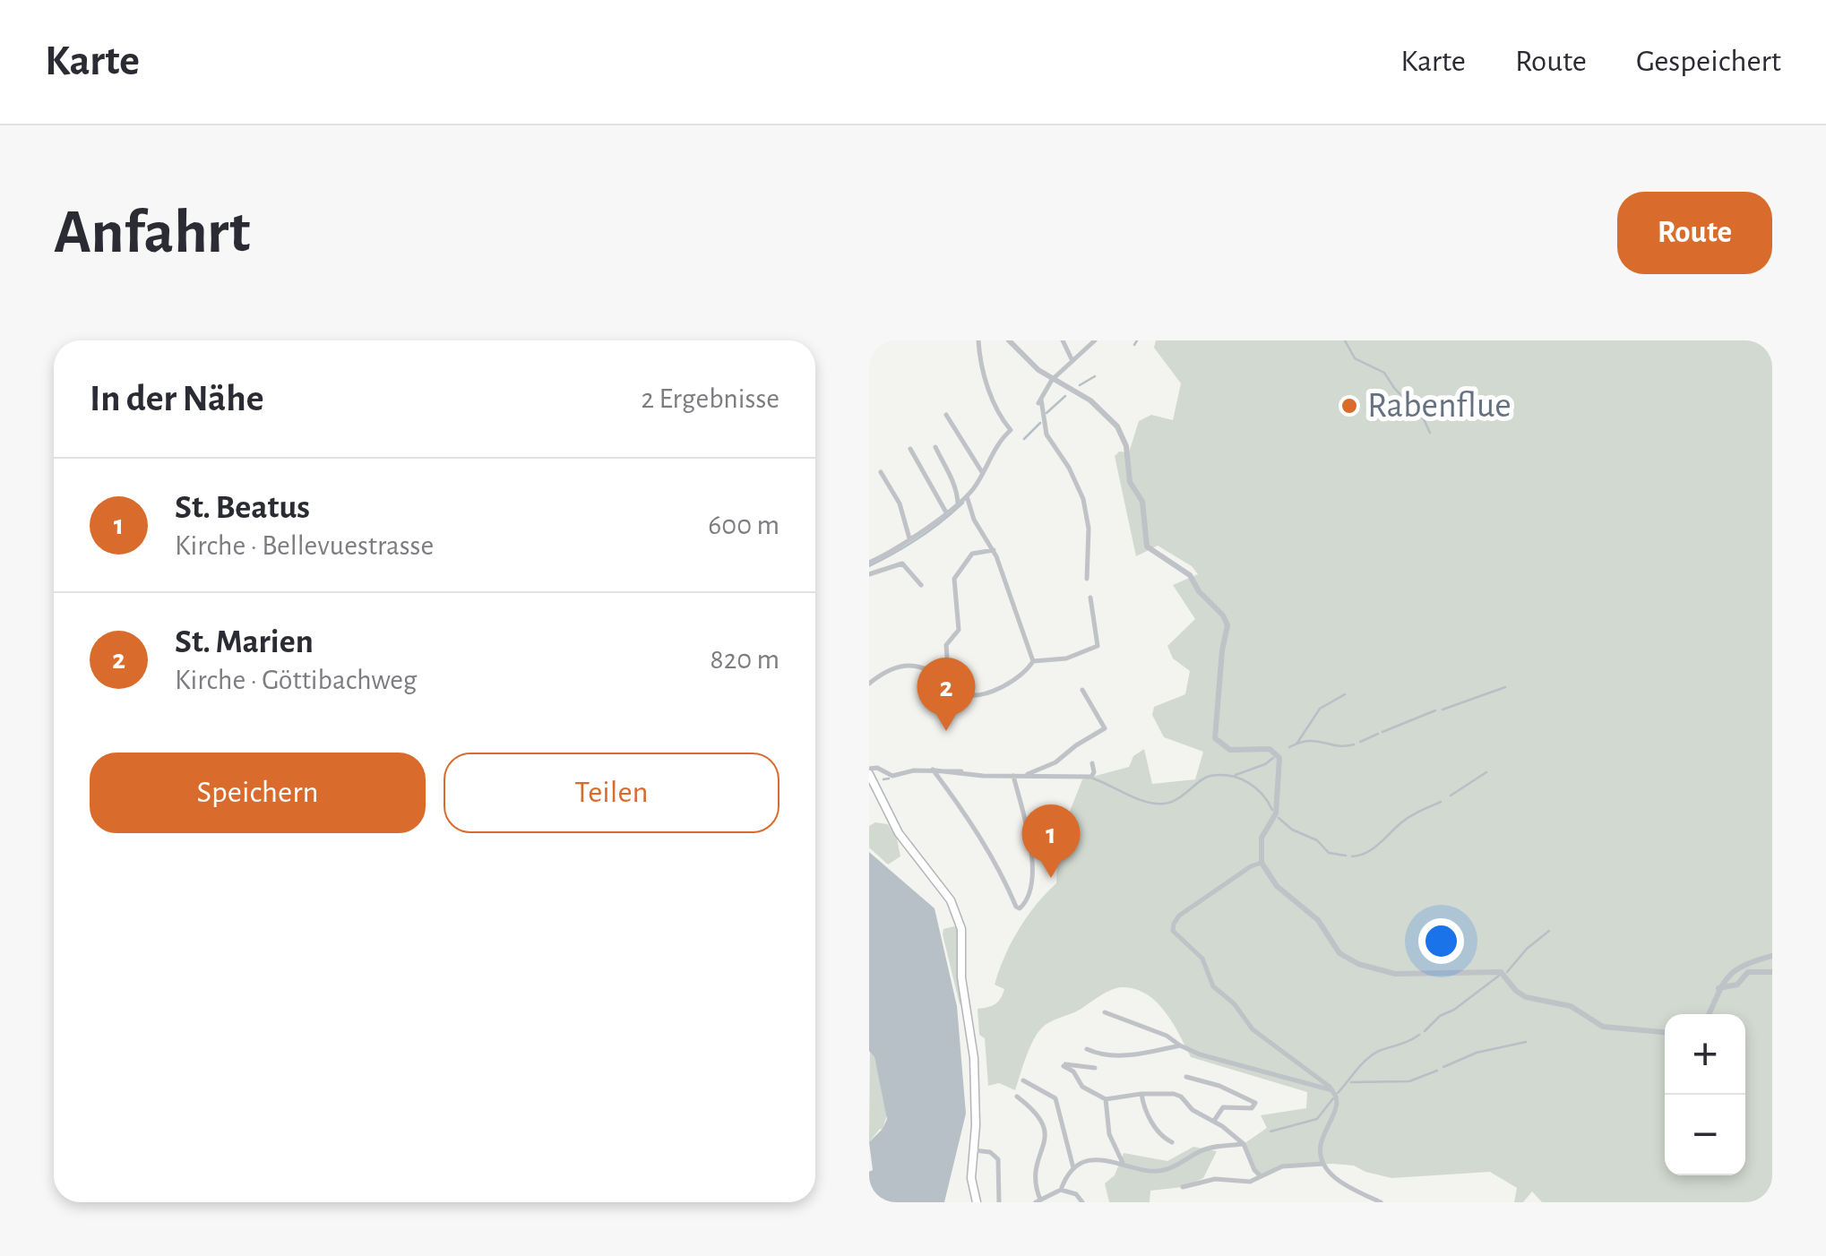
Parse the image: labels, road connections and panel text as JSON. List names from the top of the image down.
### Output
{
  "places": ["Rabenflue"],
  "page": {
    "header": "Karte",
    "nav": ["Karte", "Route", "Gespeichert"],
    "buttons": [
      "Route",
      ["Speichern", "Teilen"]
    ],
    "title": "Anfahrt",
    "heading": ["In der Nähe", "2 Ergebnisse"],
    "list": [
      {
        "mark": "1",
        "name": "St. Beatus",
        "note": "Kirche · Bellevuestrasse",
        "value": "600 m"
      },
      {
        "mark": "2",
        "name": "St. Marien",
        "note": "Kirche · Göttibachweg",
        "value": "820 m"
      }
    ],
    "pins": ["2", "1"],
    "map_buttons": ["+", "−"]
  }
}
